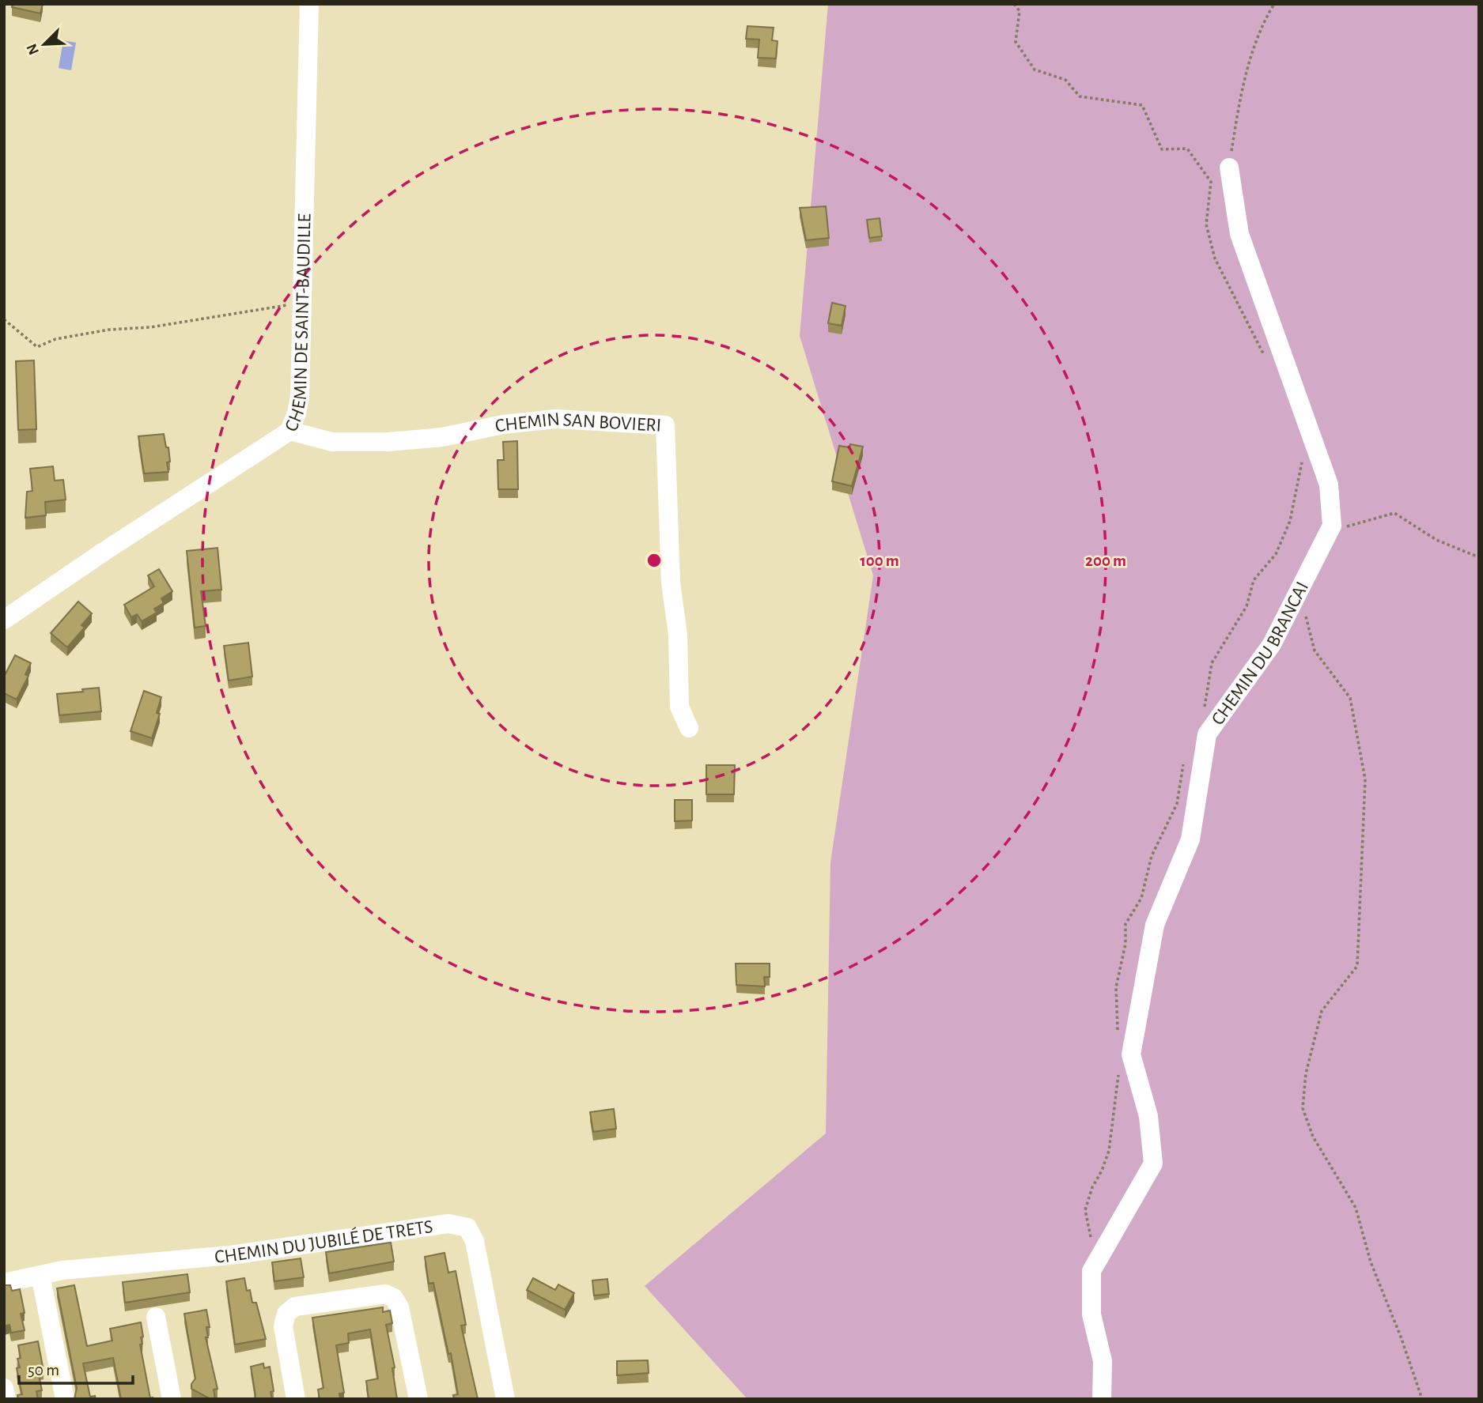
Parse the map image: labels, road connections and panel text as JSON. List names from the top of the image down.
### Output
{
  "streets": {
    "street": [
      "CHEMIN DE SAINT-BAUDILLE",
      "CHEMIN SAN BOVIERI",
      "CHEMIN DU BRANCAI",
      "CHEMIN DU JUBILÉ DE TRETS"
    ]
  },
  "crossings": [
    ["CHEMIN DE SAINT-BAUDILLE", "CHEMIN SAN BOVIERI"]
  ],
  "scale_bar": "50 m",
  "north": "bottom left",
  "rings": ["100 m", "200 m"]
}
